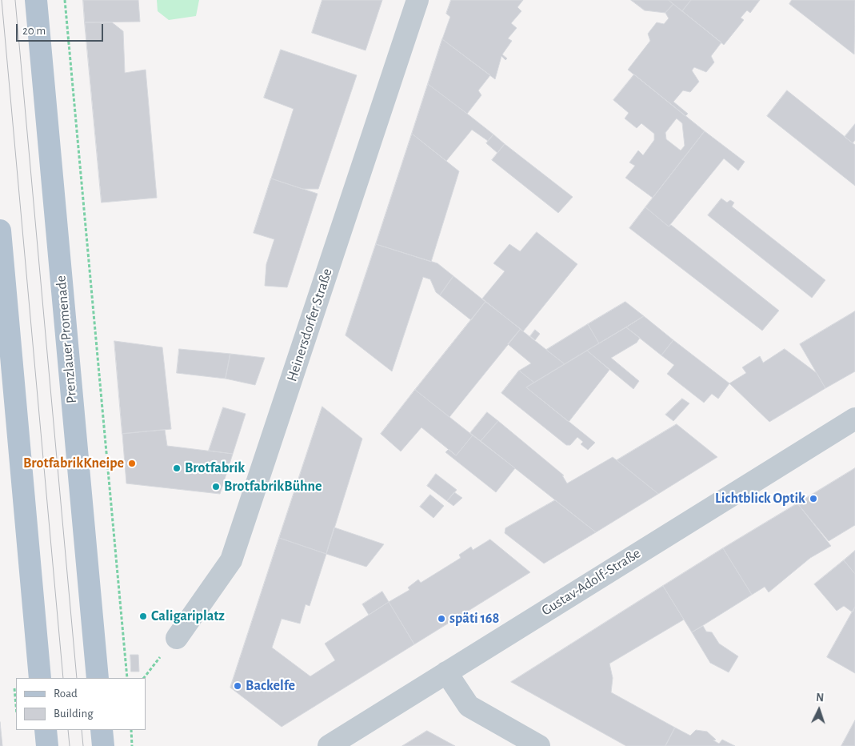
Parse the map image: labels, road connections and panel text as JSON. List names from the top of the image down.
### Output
{
  "streets": {
    "main road": ["Prenzlauer Promenade"],
    "street": ["Heinersdorfer Straße", "Gustav-Adolf-Straße"]
  },
  "places": [
    "BrotfabrikKneipe",
    "Brotfabrik",
    "BrotfabrikBühne",
    "Lichtblick Optik",
    "Caligariplatz",
    "späti 168",
    "Backelfe"
  ],
  "legend": ["Road", "Building"],
  "scale_bar": "20 m",
  "north": "top"
}
